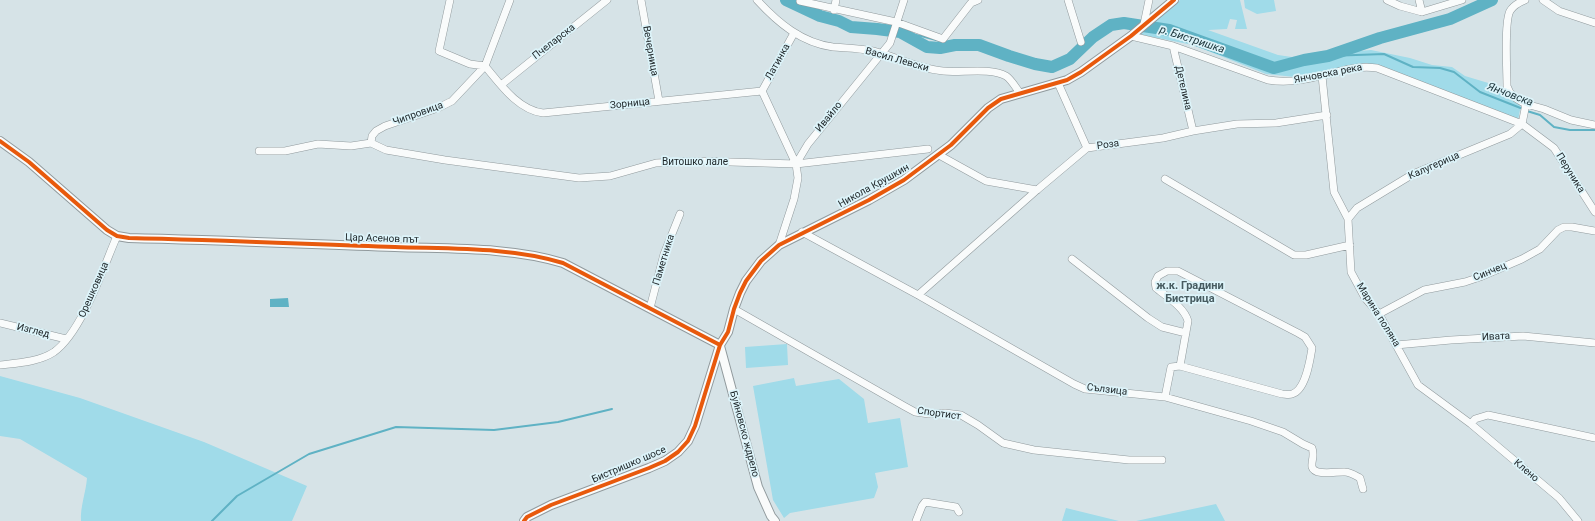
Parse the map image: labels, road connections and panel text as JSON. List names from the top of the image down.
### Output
{
  "streets": {
    "street": [
      "Пчеларска",
      "Вечерница",
      "Васил Левски",
      "Латинка",
      "Янчовска река",
      "Детелина",
      "Зорница",
      "Чипровица",
      "Ивайло",
      "Роза",
      "Витошко лале",
      "Калугерица",
      "Перуника",
      "Никола Крушкин",
      "Цар Асенов път",
      "Паметника",
      "Синчец",
      "Орешковица",
      "Марина поляна",
      "Изглед",
      "Ивата",
      "Сълзица",
      "Спортист",
      "Буйновско ждрело",
      "Бистришко шосе",
      "Клено"
    ]
  },
  "crossings": [
    ["Пчеларска", "Зорница"],
    ["Вечерница", "Зорница"],
    ["Васил Левски", "Латинка"],
    ["Васил Левски", "Ивайло"],
    ["Васил Левски", "Никола Крушкин"],
    ["Латинка", "Зорница"],
    ["Янчовска река", "Детелина"],
    ["Янчовска река", "Калугерица"],
    ["Янчовска река", "Перуника"],
    ["Янчовска река", "Никола Крушкин"],
    ["Янчовска река", "Марина поляна"],
    ["Детелина", "Роза"],
    ["Зорница", "Чипровица"],
    ["Чипровица", "Витошко лале"],
    ["Ивайло", "Витошко лале"],
    ["Роза", "Марина поляна"],
    ["Роза", "Сълзица"],
    ["Калугерица", "Перуника"],
    ["Калугерица", "Марина поляна"],
    ["Никола Крушкин", "Цар Асенов път"],
    ["Никола Крушкин", "Сълзица"],
    ["Никола Крушкин", "Спортист"],
    ["Никола Крушкин", "Буйновско ждрело"],
    ["Никола Крушкин", "Бистришко шосе"],
    ["Цар Асенов път", "Паметника"],
    ["Цар Асенов път", "Орешковица"],
    ["Цар Асенов път", "Буйновско ждрело"],
    ["Цар Асенов път", "Бистришко шосе"],
    ["Синчец", "Марина поляна"],
    ["Орешковица", "Изглед"],
    ["Марина поляна", "Ивата"],
    ["Марина поляна", "Клено"],
    ["Буйновско ждрело", "Бистришко шосе"]
  ],
  "districts": ["ж.к. Градини Бистрица"],
  "water": ["р. Бистришка", "Янчовска"]
}
